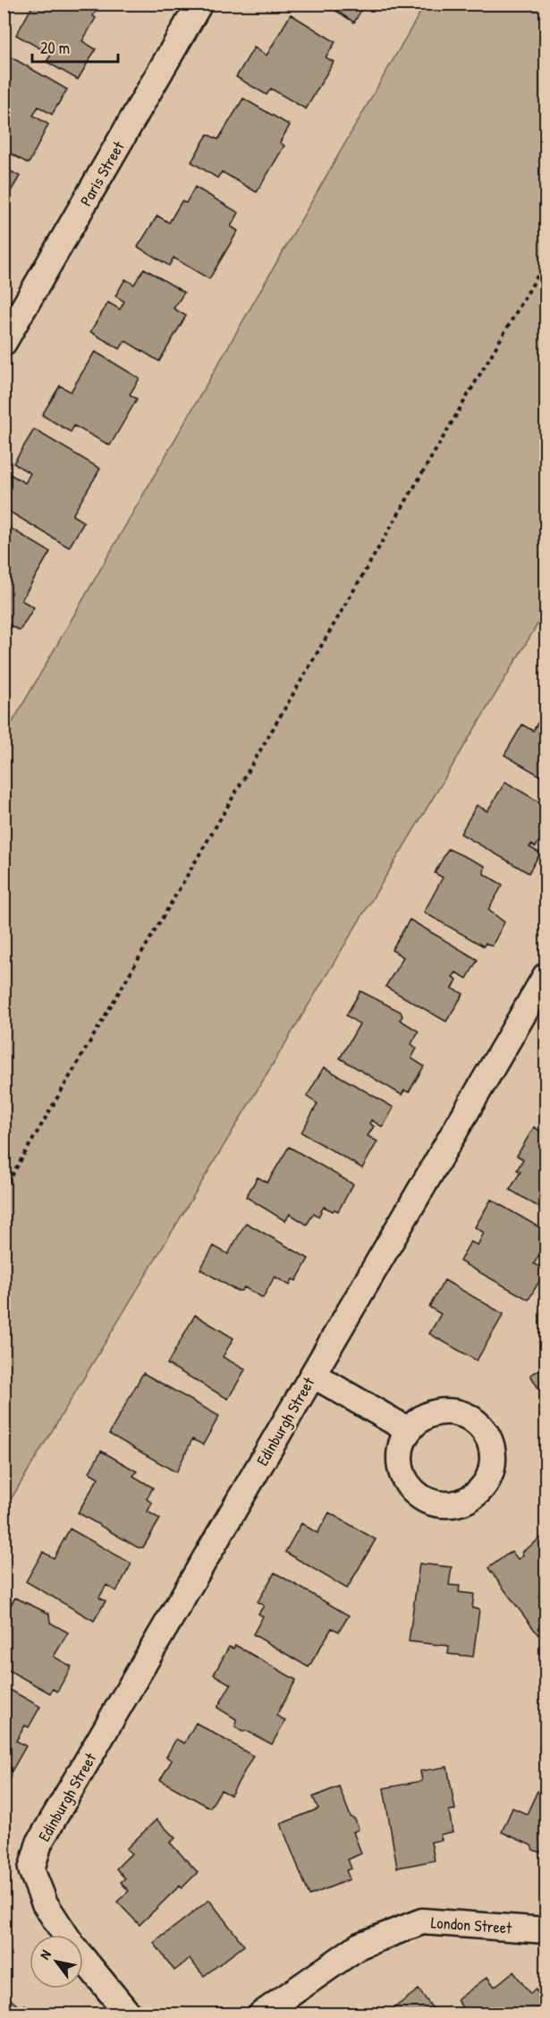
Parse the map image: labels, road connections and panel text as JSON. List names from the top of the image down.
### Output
{
  "streets": {
    "street": ["Paris Street", "Edinburgh Street", "London Street"]
  },
  "scale_bar": "20 m",
  "north": "top left"
}
